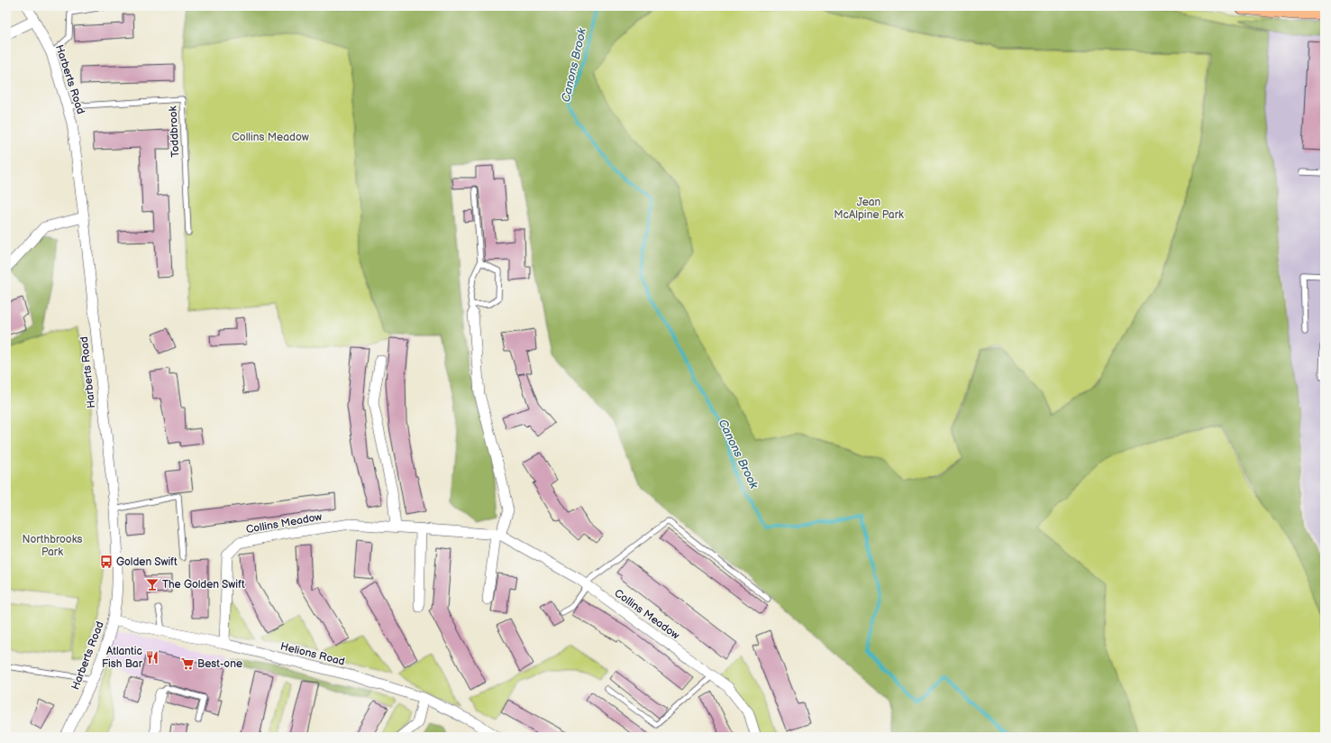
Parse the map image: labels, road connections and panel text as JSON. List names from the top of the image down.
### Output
{
  "streets": {
    "street": ["Harberts Road", "Collins Meadow", "Helions Road"],
    "lane": ["Toddbrook"]
  },
  "crossings": [
    ["Harberts Road", "Toddbrook"],
    ["Harberts Road", "Helions Road"],
    ["Collins Meadow", "Helions Road"]
  ],
  "water": ["Canons Brook"],
  "parks": ["Collins Meadow", "Jean McAlpine Park", "Northbrooks Park"],
  "places": {
    "bus stop": ["Golden Swift"],
    "bar": ["The Golden Swift"],
    "restaurant": ["Atlantic Fish Bar"],
    "supermarket": ["Best-one"]
  }
}
